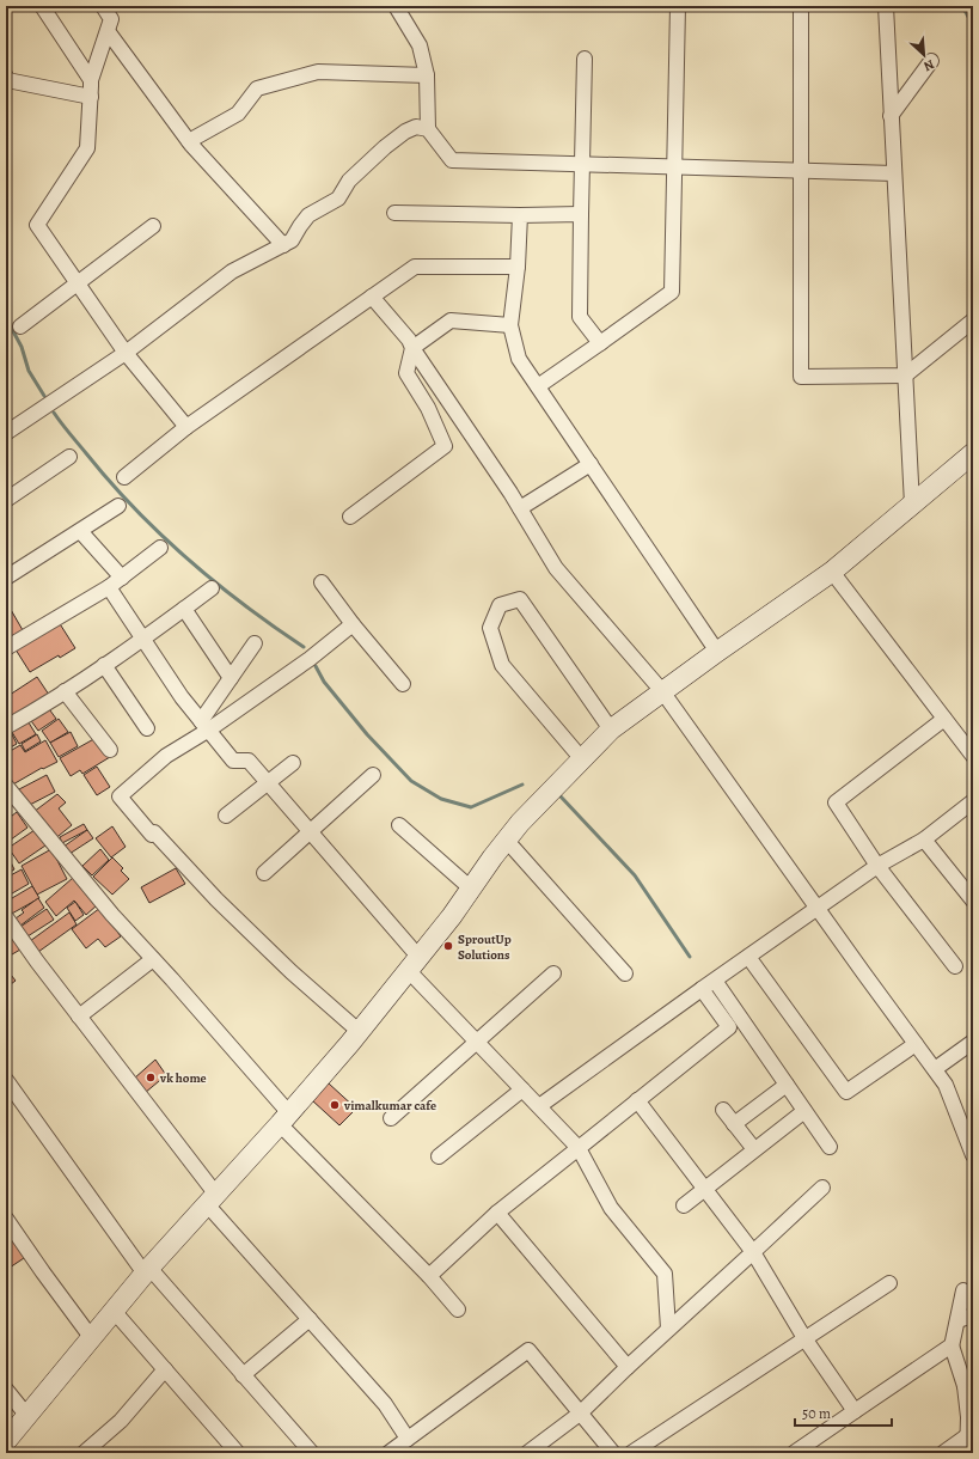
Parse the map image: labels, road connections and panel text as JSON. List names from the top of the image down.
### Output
{
  "places": ["SproutUp Solutions", "vk home", "vimalkumar cafe"],
  "scale_bar": "50 m",
  "north": "bottom right"
}
